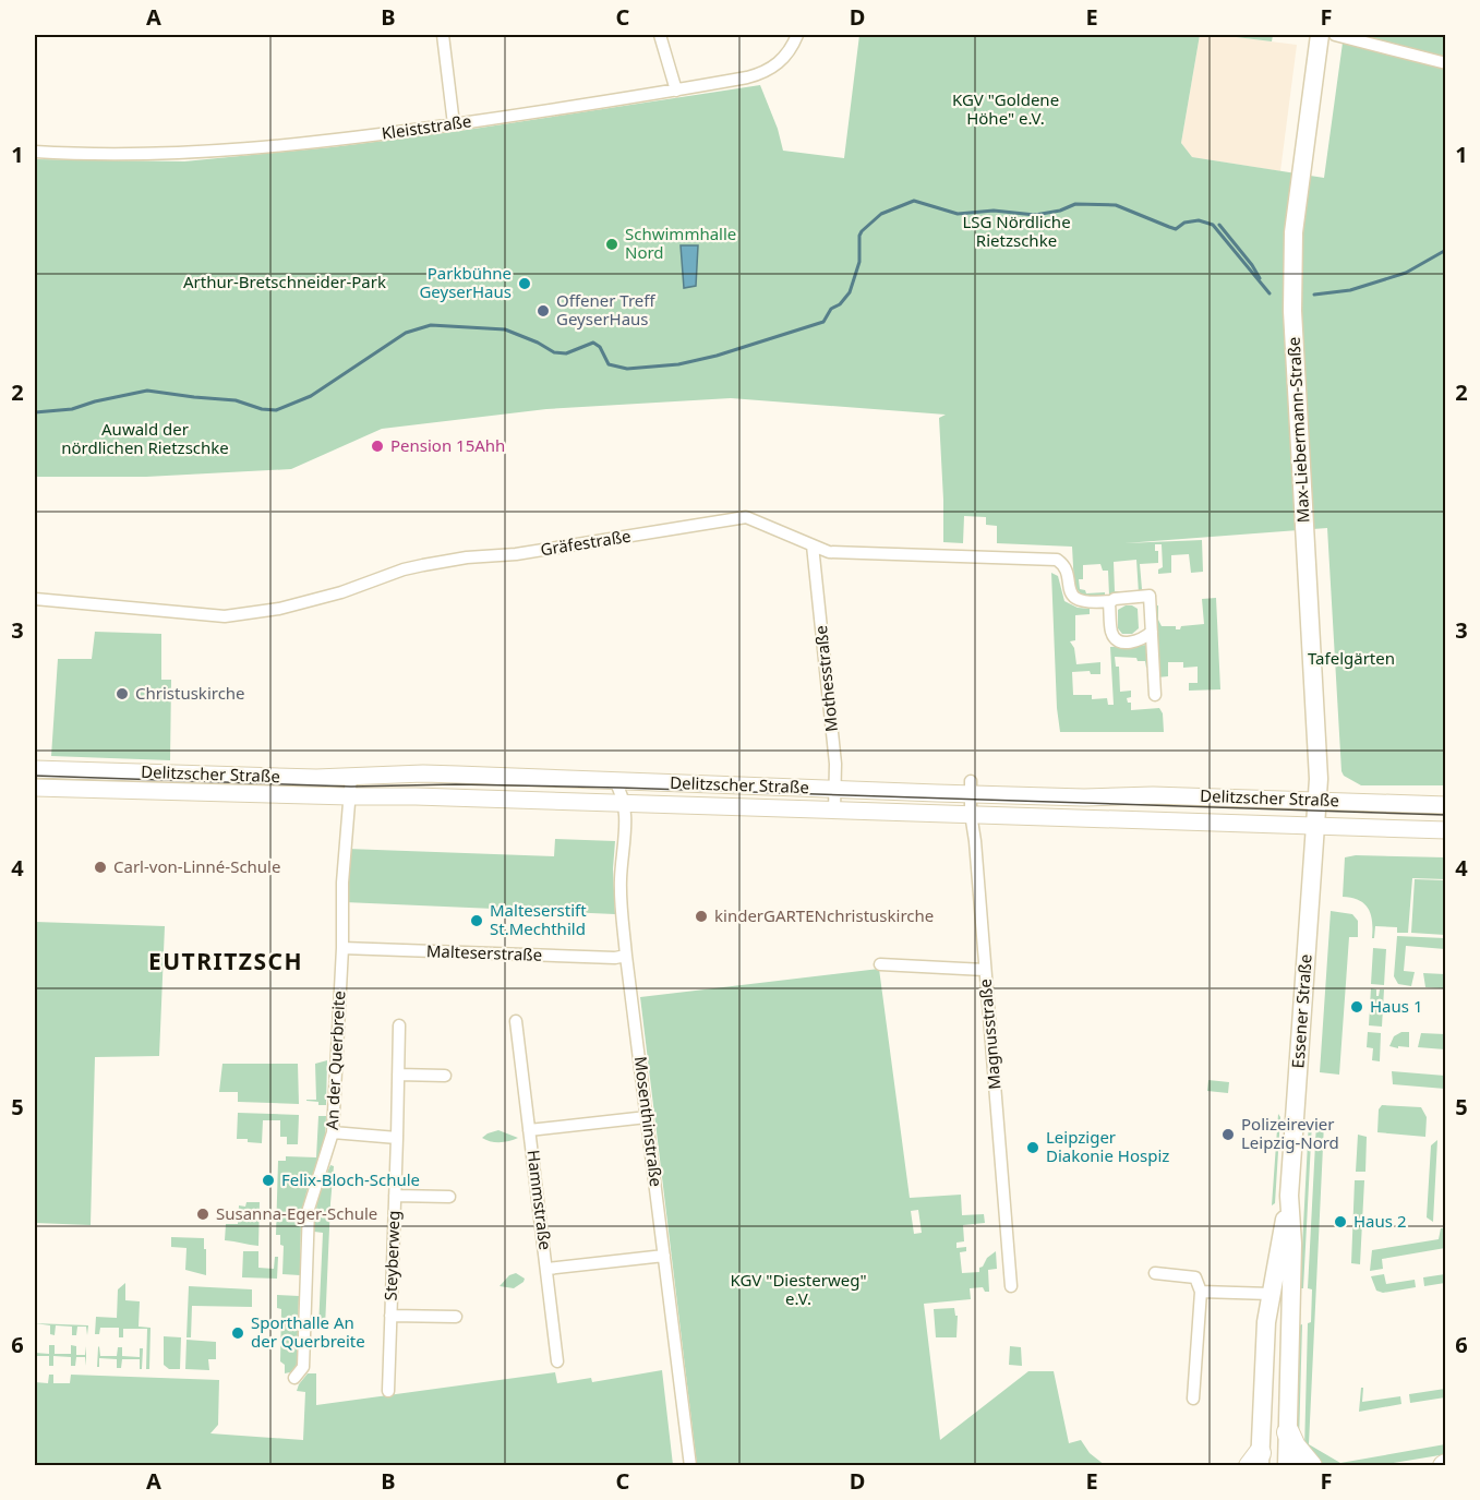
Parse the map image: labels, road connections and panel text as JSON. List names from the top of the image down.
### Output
{
  "streets": {
    "main road": ["Max-Liebermann-Straße", "Delitzscher Straße", "Essener Straße"],
    "street": [
      "Kleiststraße",
      "Gräfestraße",
      "Mothesstraße",
      "Malteserstraße",
      "Magnusstraße",
      "An der Querbreite",
      "Mosenthinstraße",
      "Hammstraße",
      "Steyberweg"
    ]
  },
  "crossings": [
    ["Max-Liebermann-Straße", "Delitzscher Straße"],
    ["Max-Liebermann-Straße", "Essener Straße"],
    ["Gräfestraße", "Mothesstraße"],
    ["Mothesstraße", "Delitzscher Straße"],
    ["Delitzscher Straße", "Essener Straße"],
    ["Delitzscher Straße", "Magnusstraße"],
    ["Delitzscher Straße", "An der Querbreite"],
    ["Delitzscher Straße", "Mosenthinstraße"],
    ["Malteserstraße", "An der Querbreite"],
    ["Malteserstraße", "Mosenthinstraße"],
    ["Mosenthinstraße", "Hammstraße"]
  ],
  "districts": ["EUTRITZSCH"],
  "parks": [
    "KGV \"Goldene Höhe\" e.V.",
    "LSG Nördliche Rietzschke",
    "Arthur-Bretschneider-Park",
    "Auwald der nördlichen Rietzschke",
    "Tafelgärten",
    "KGV \"Diesterweg\" e.V."
  ],
  "places": [
    "Schwimmhalle Nord",
    "Parkbühne GeyserHaus",
    "Offener Treff GeyserHaus",
    "Pension 15Ahh",
    "Christuskirche",
    "Carl-von-Linné-Schule",
    "kinderGARTENchristuskirche",
    "Malteserstift St.Mechthild",
    "Haus 1",
    "Polizeirevier Leipzig-Nord",
    "Leipziger Diakonie Hospiz",
    "Felix-Bloch-Schule",
    "Susanna-Eger-Schule",
    "Haus 2",
    "Sporthalle An der Querbreite"
  ],
  "grid": {
    "columns": [
      "A",
      "B",
      "C",
      "D",
      "E",
      "F"
    ],
    "rows": [
      "1",
      "2",
      "3",
      "4",
      "5",
      "6"
    ]
  }
}
